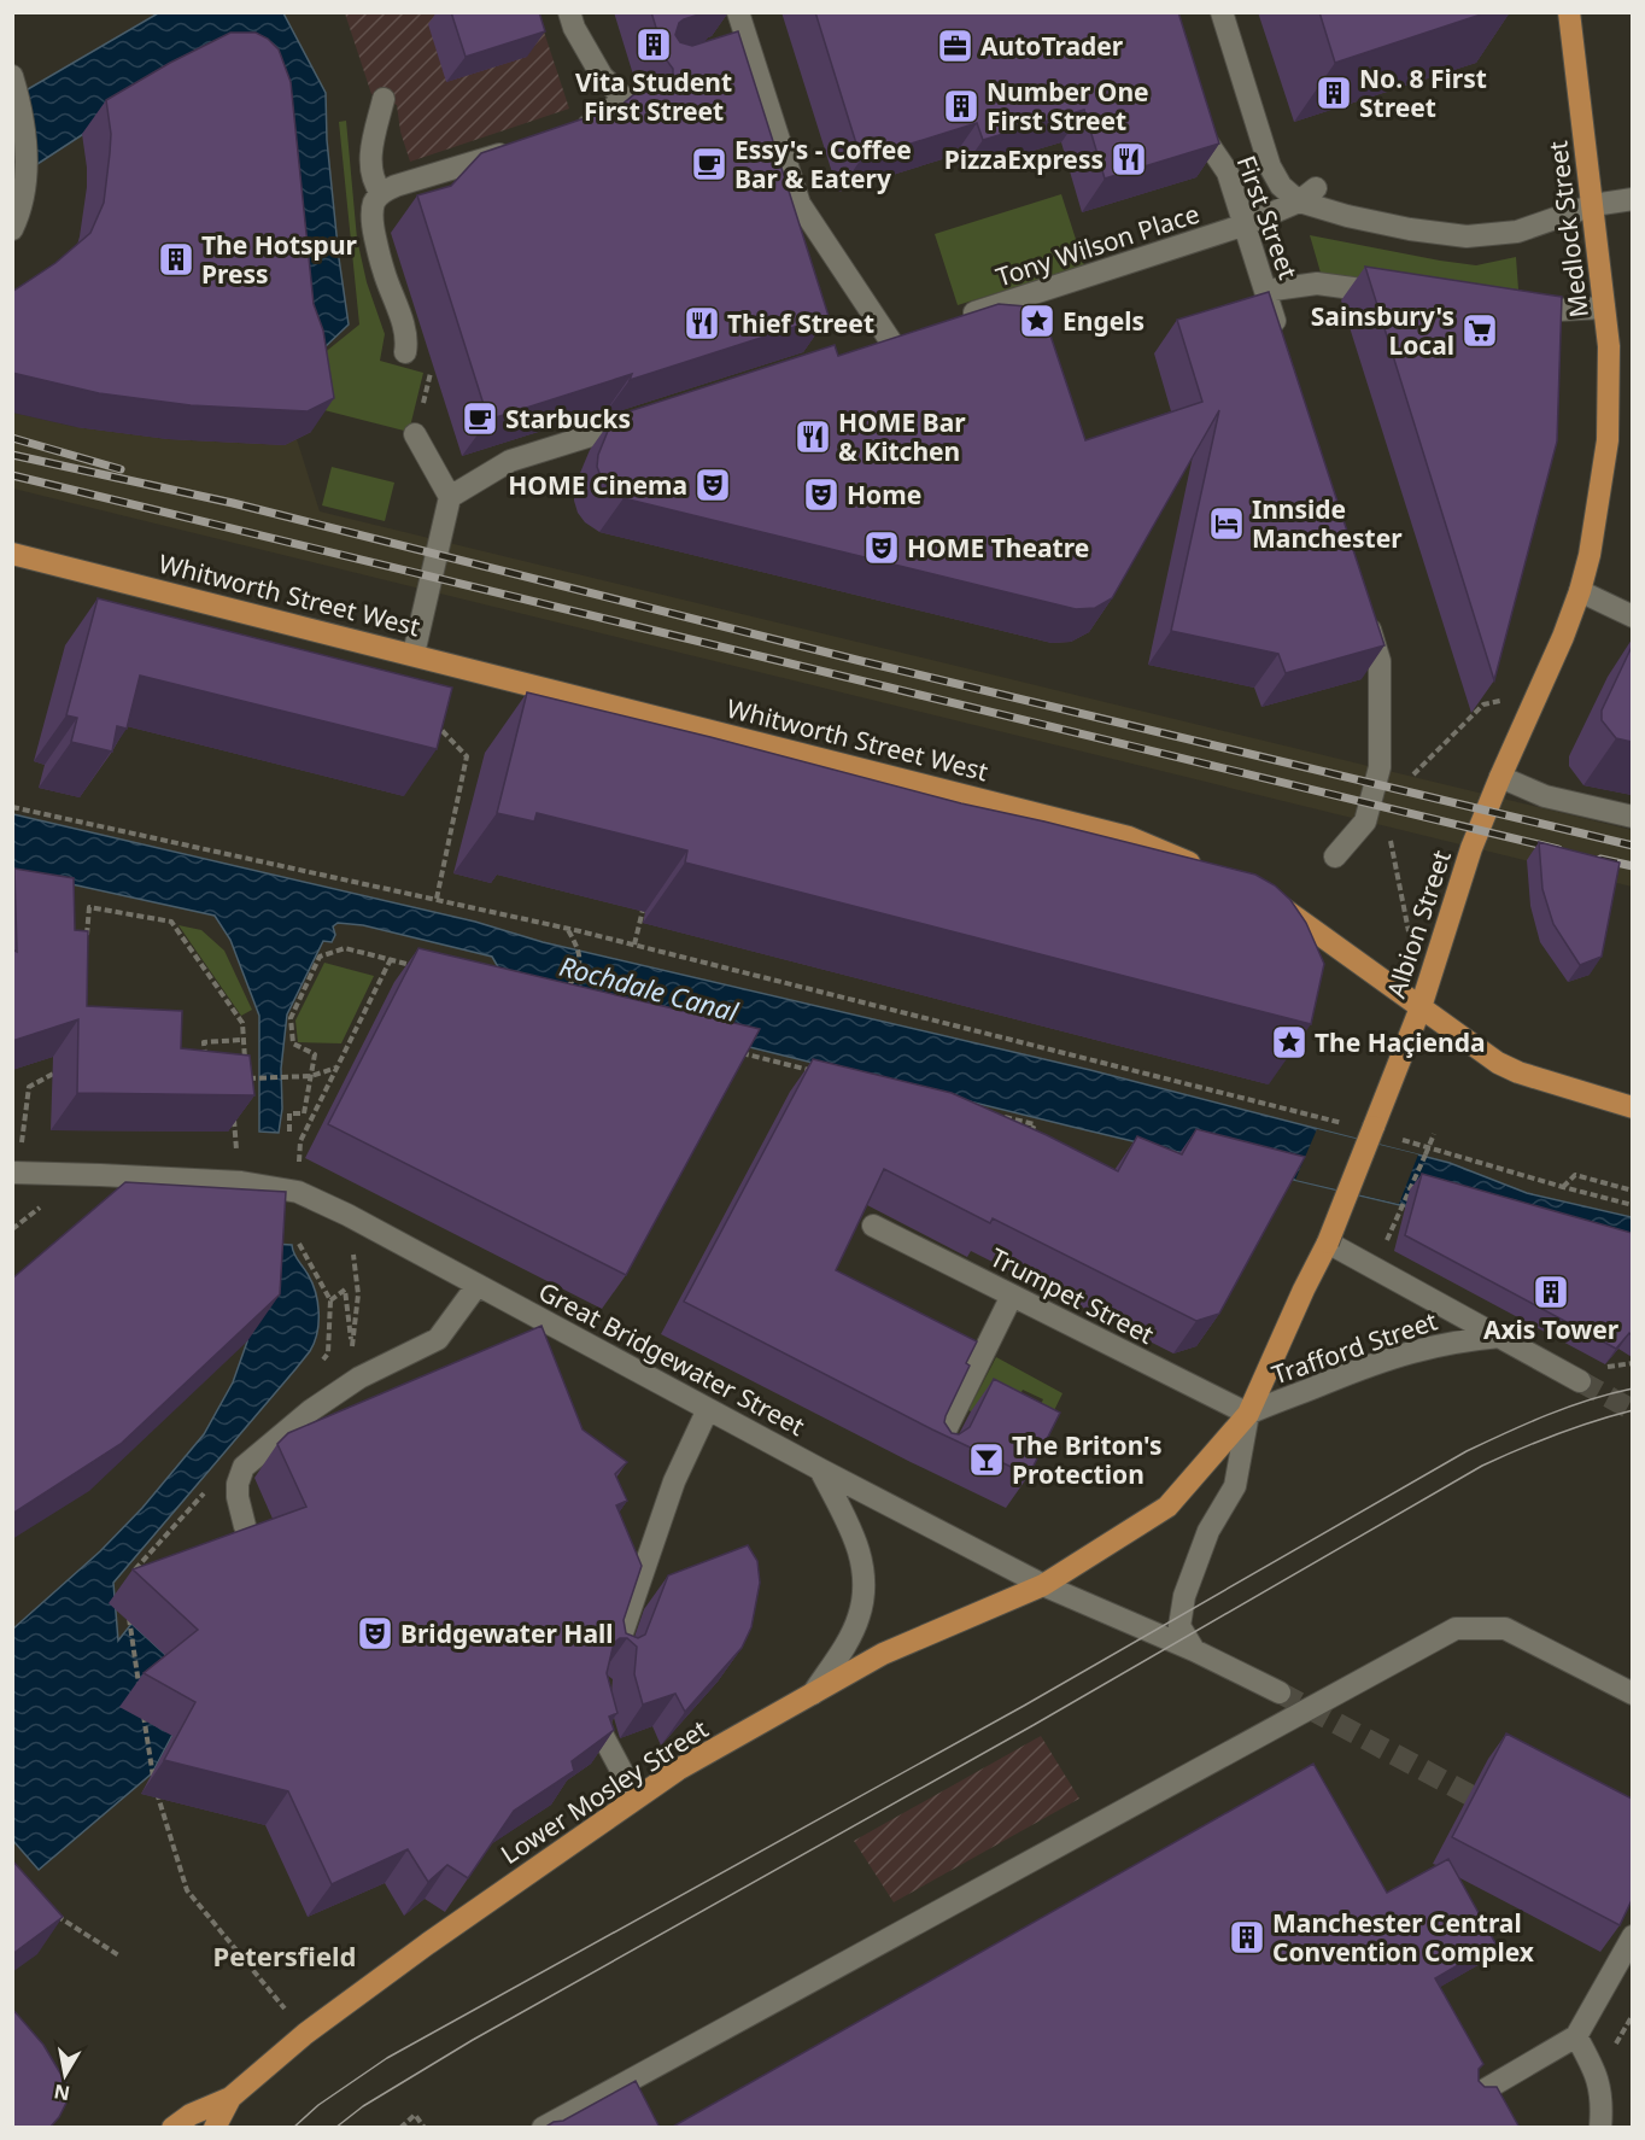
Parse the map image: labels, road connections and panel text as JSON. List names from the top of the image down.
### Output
{
  "streets": {
    "main road": [
      "Medlock Street",
      "Whitworth Street West",
      "Albion Street",
      "Lower Mosley Street"
    ],
    "street": [
      "First Street",
      "Tony Wilson Place",
      "Trumpet Street",
      "Trafford Street",
      "Great Bridgewater Street"
    ]
  },
  "crossings": [
    ["First Street", "Tony Wilson Place"],
    ["Medlock Street", "Albion Street"],
    ["Albion Street", "Trumpet Street"],
    ["Albion Street", "Trafford Street"],
    ["Albion Street", "Great Bridgewater Street"],
    ["Albion Street", "Lower Mosley Street"],
    ["Trumpet Street", "Trafford Street"],
    ["Great Bridgewater Street", "Lower Mosley Street"]
  ],
  "districts": ["Petersfield"],
  "water": ["Rochdale Canal"],
  "places": {
    "building": [
      "Vita Student First Street",
      "No. 8 First Street",
      "Number One First Street",
      "The Hotspur Press",
      "Axis Tower",
      "Manchester Central Convention Complex"
    ],
    "office": ["AutoTrader"],
    "restaurant": ["PizzaExpress", "Thief Street", "HOME Bar & Kitchen"],
    "cafe": ["Essy's - Coffee Bar & Eatery", "Starbucks"],
    "place": ["Engels", "The Haçienda"],
    "supermarket": ["Sainsbury's Local"],
    "theatre": [
      "HOME Cinema",
      "Home",
      "HOME Theatre",
      "Bridgewater Hall"
    ],
    "hotel": ["Innside Manchester"],
    "bar": ["The Briton's Protection"]
  },
  "north": "bottom"
}
